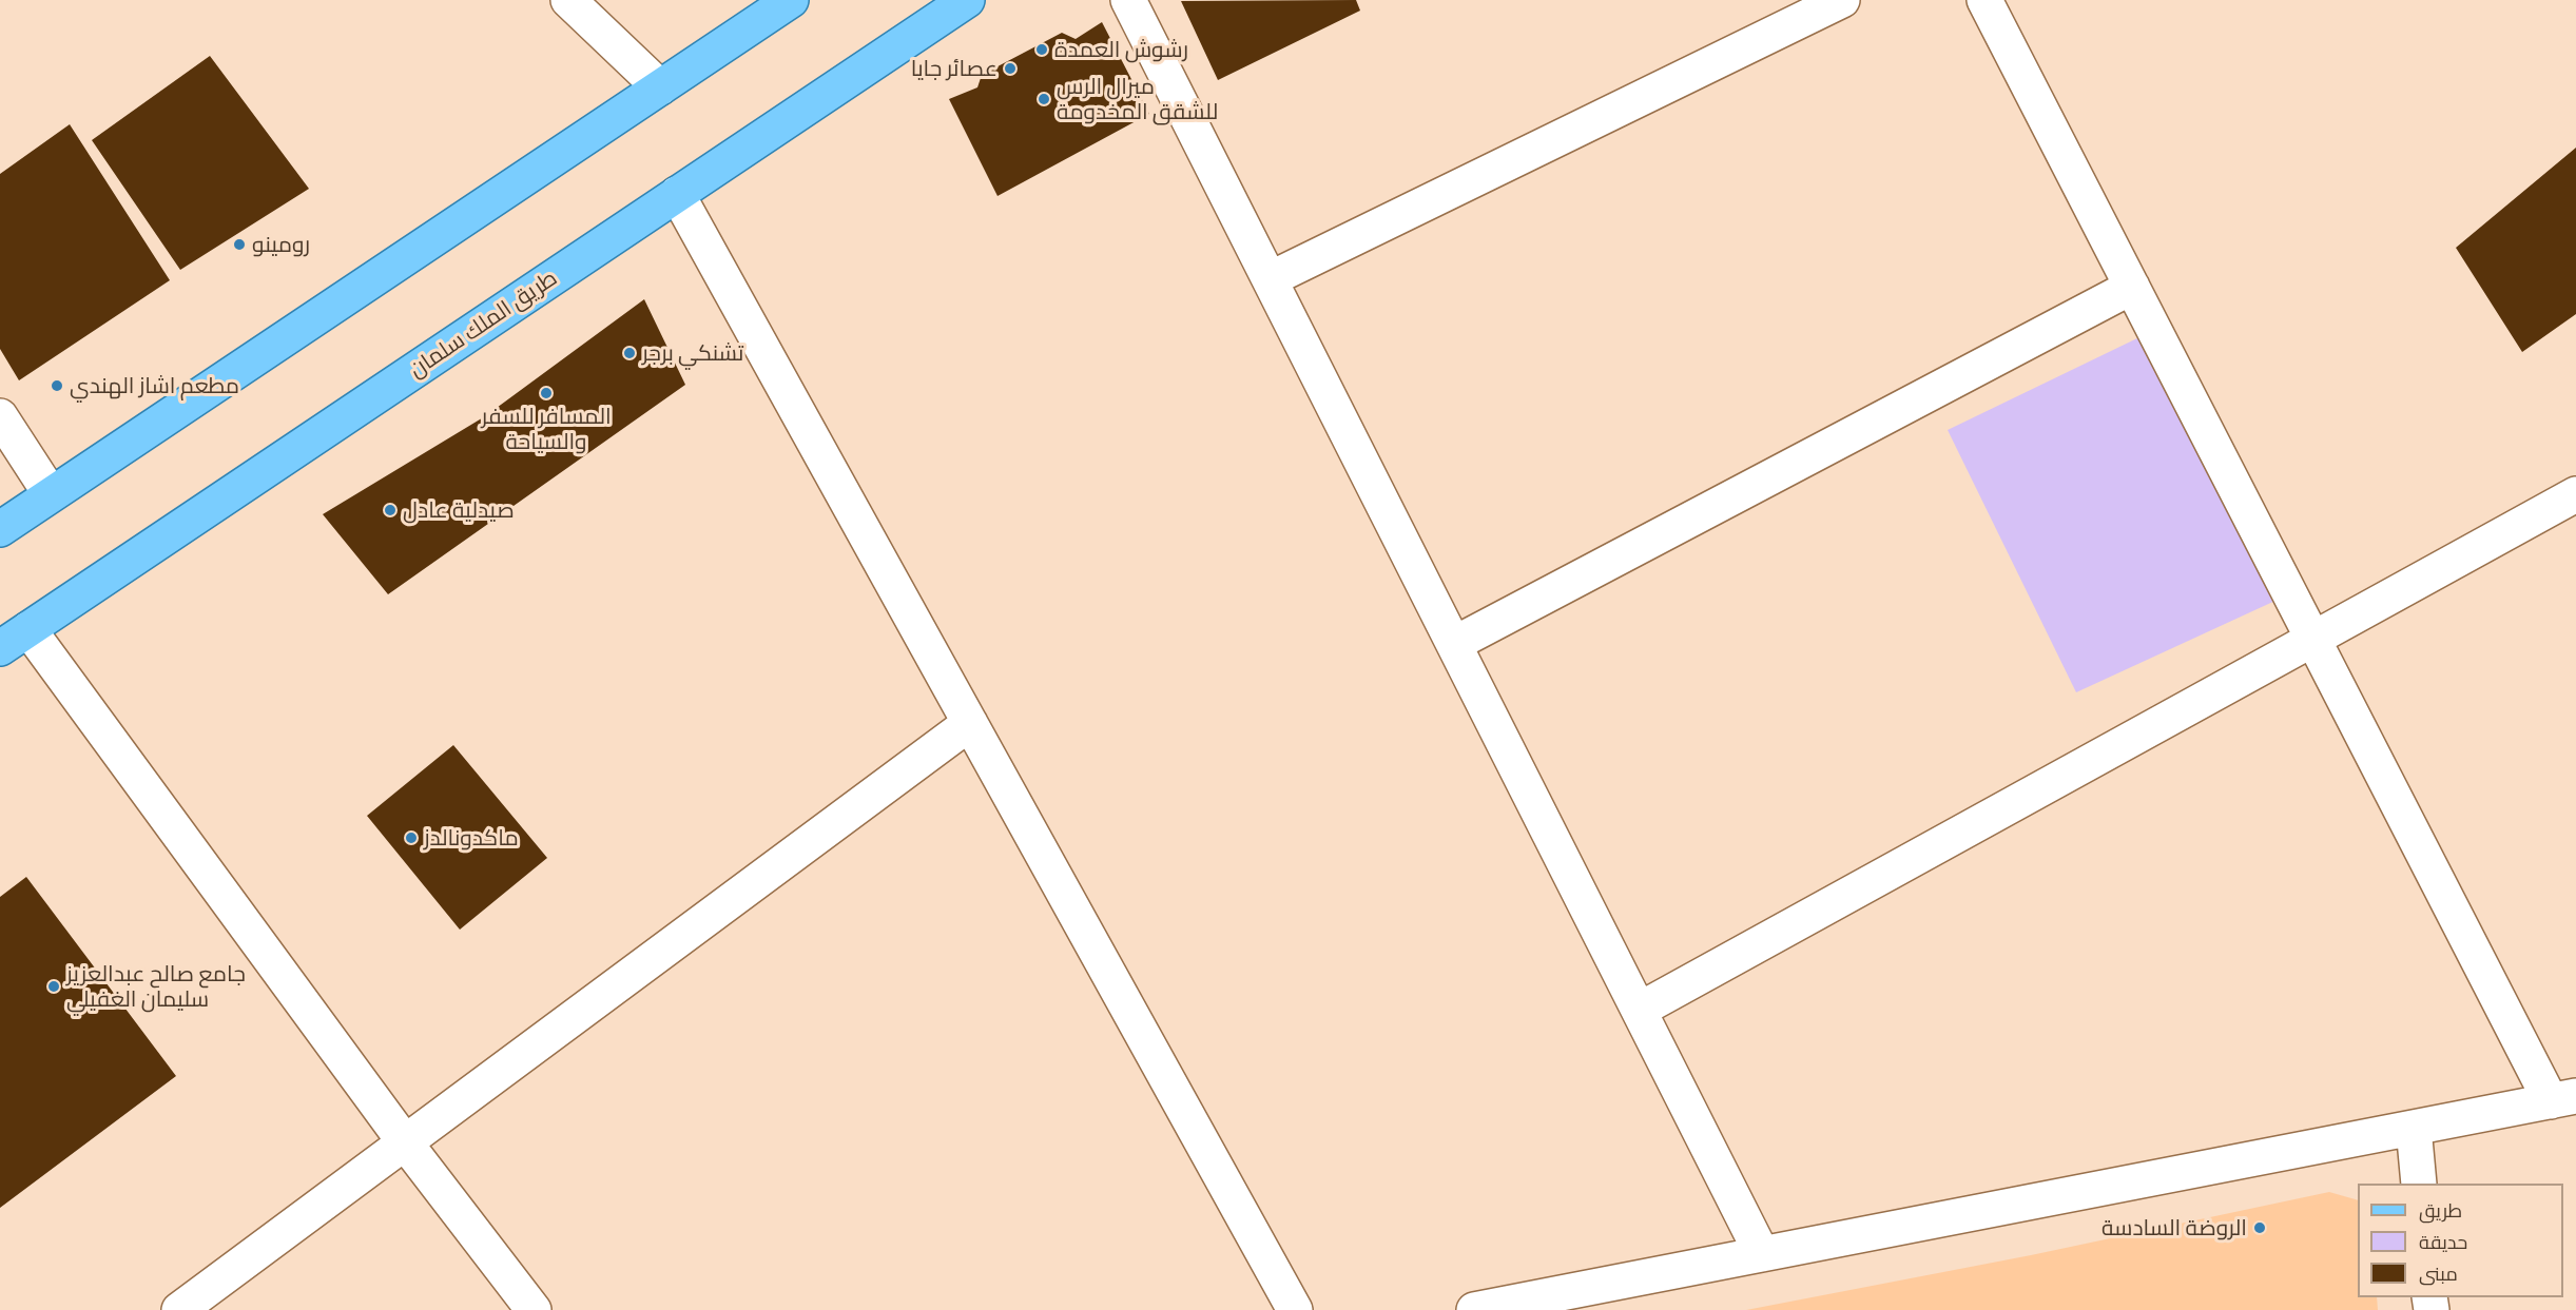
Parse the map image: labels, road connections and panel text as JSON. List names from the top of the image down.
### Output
{
  "streets": {
    "main road": ["طريق الملك سلمان"]
  },
  "places": [
    "رشوش العمدة",
    "عصائر جايا",
    "ميرال الرس للشقق المخدومة",
    "رومينو",
    "تشنكي برجر",
    "مطعم اشاز الهندي",
    "المسافر للسفر والسياحة",
    "صيدلية عادل",
    "ماكدونالدز",
    "جامع صالح عبدالعزيز سليمان الغفيلي",
    "الروضة السادسة"
  ],
  "legend": ["طريق", "حديقة", "مبنى"]
}
